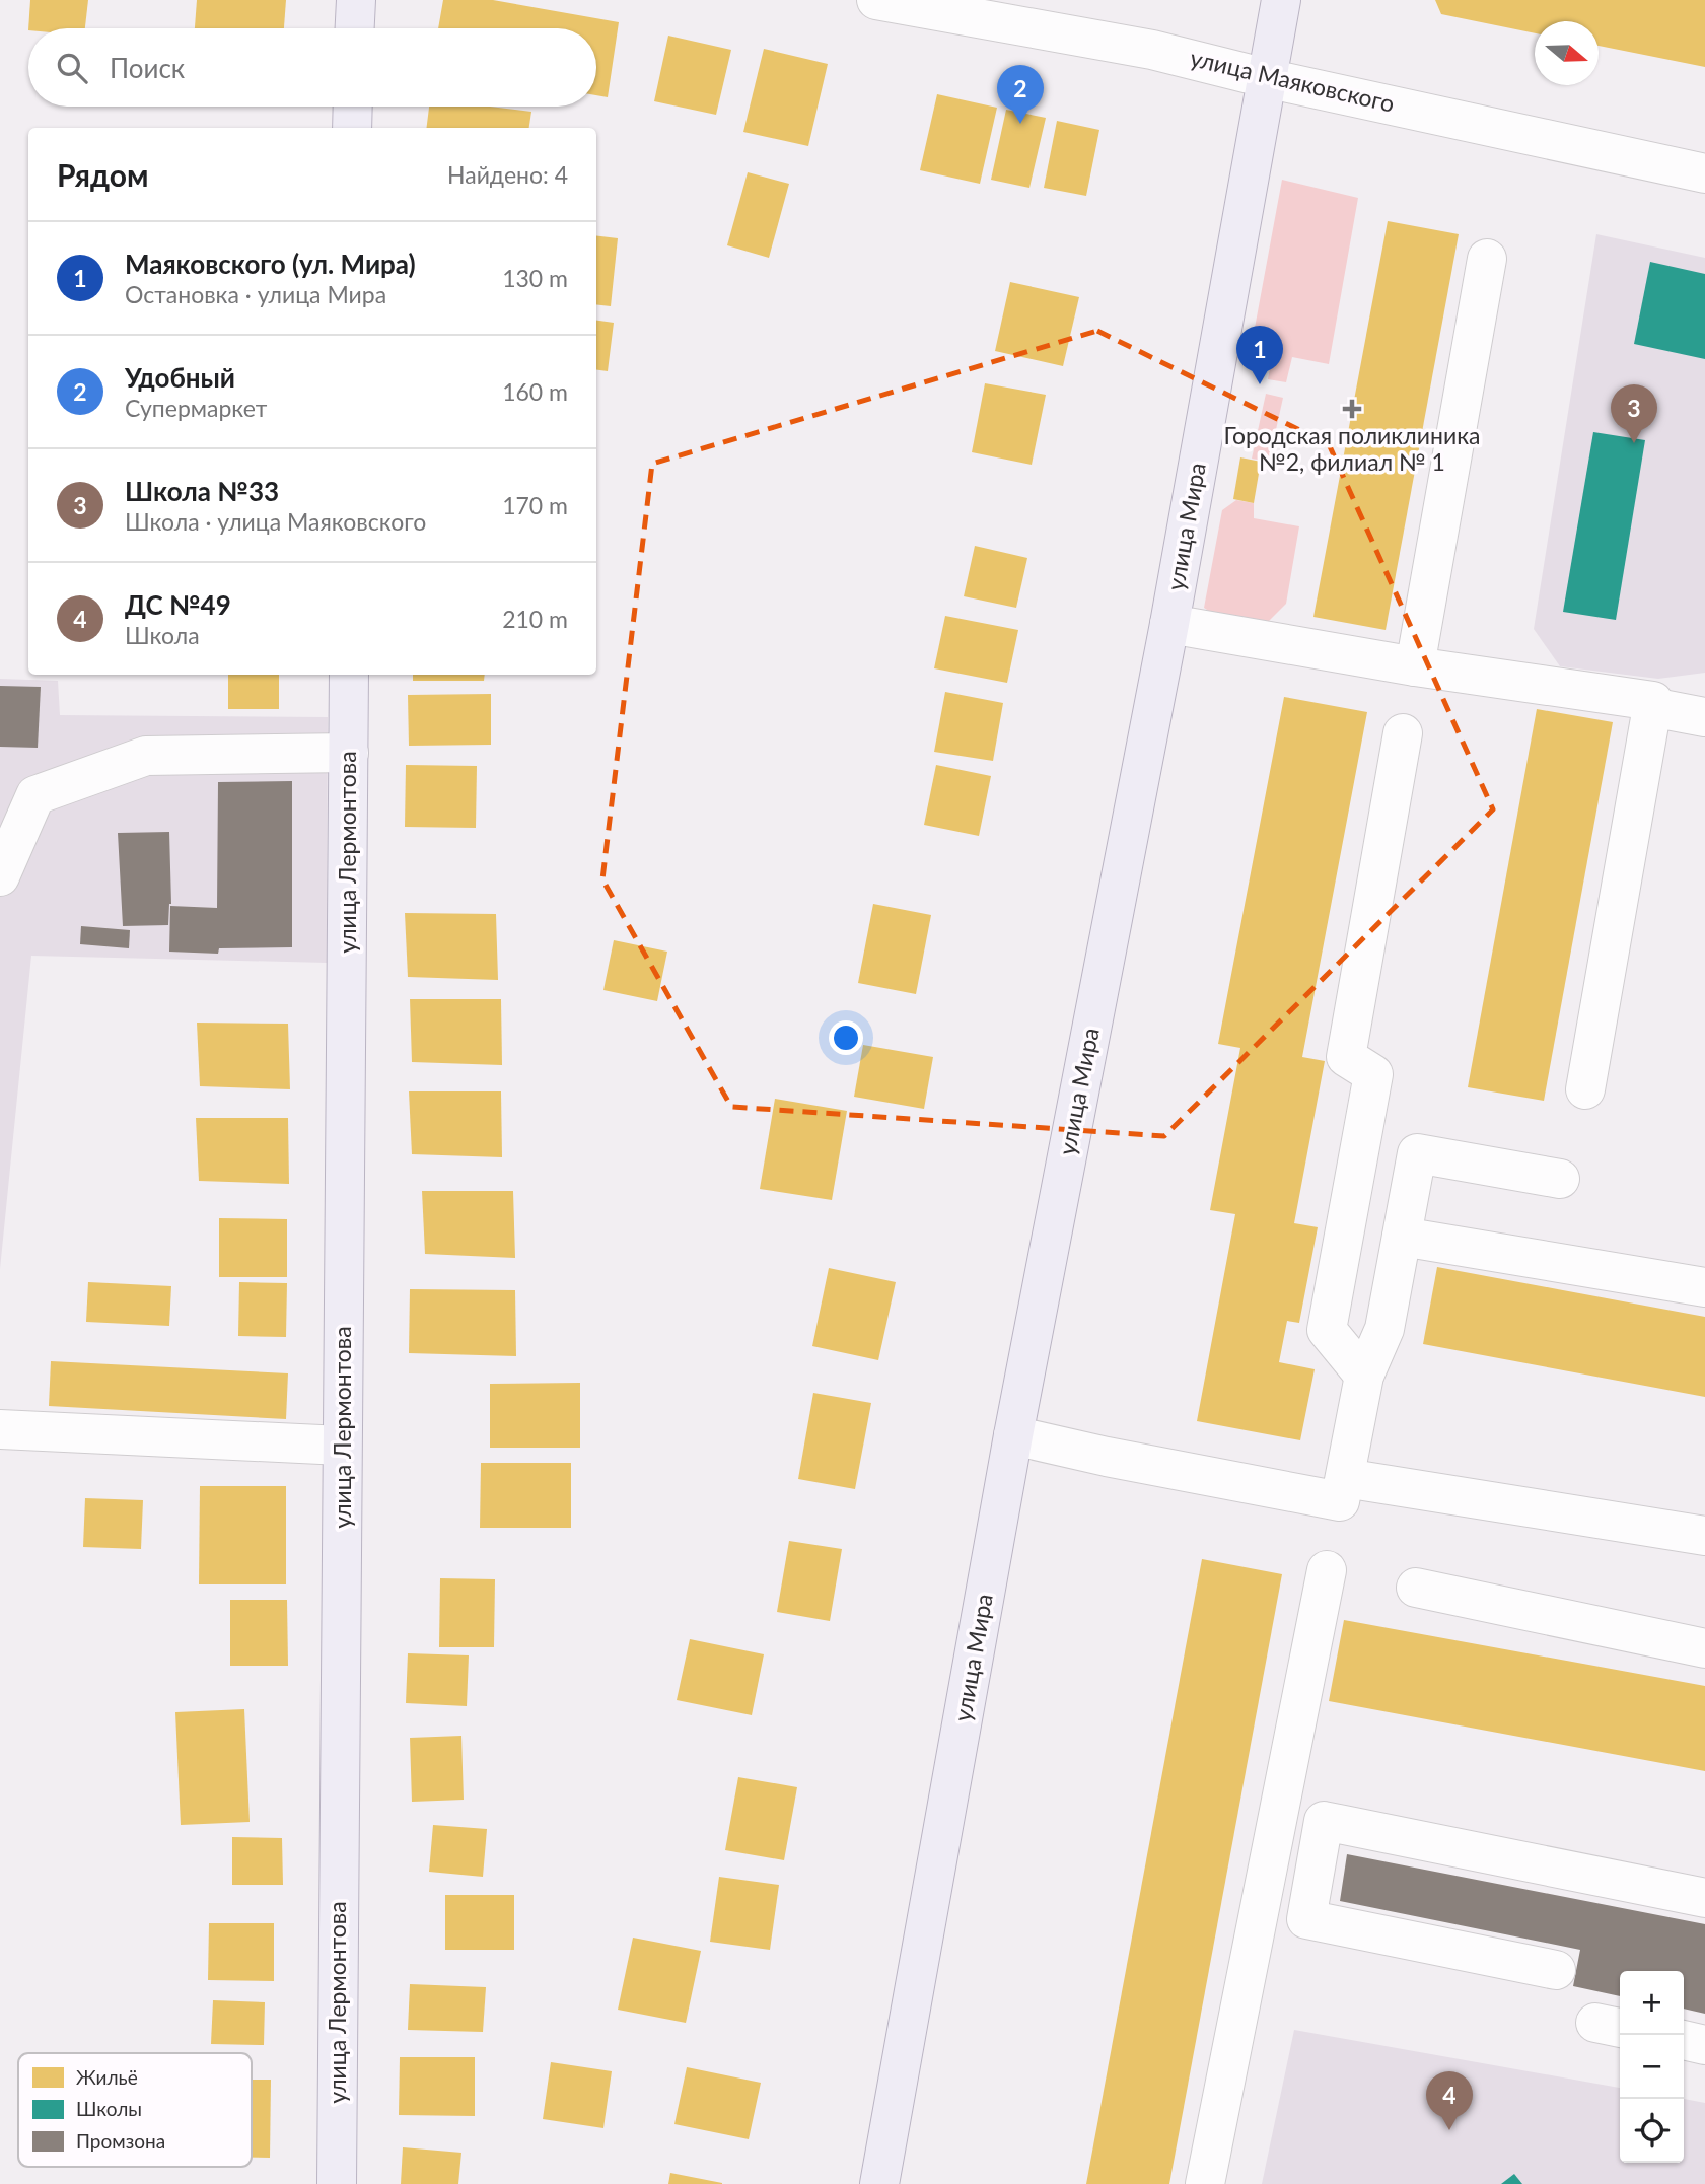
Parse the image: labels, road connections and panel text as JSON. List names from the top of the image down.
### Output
{
  "streets": {
    "main road": ["улица Мира", "улица Лермонтова"],
    "street": ["улица Маяковского"]
  },
  "crossings": [
    ["улица Маяковского", "улица Мира"]
  ],
  "places": {
    "health": ["Городская поликлиника №2, филиал № 1"]
  },
  "legend": ["Жильё", "Школы", "Промзона"],
  "north": "right",
  "page": {
    "search": "Поиск",
    "pins": [
      "2",
      "1",
      "3",
      "4"
    ],
    "heading": ["Рядом", "Найдено: 4"],
    "list": [
      {
        "mark": "1",
        "name": "Маяковского (ул. Мира)",
        "note": "Остановка · улица Мира",
        "value": "130 m"
      },
      {
        "mark": "2",
        "name": "Удобный",
        "note": "Супермаркет",
        "value": "160 m"
      },
      {
        "mark": "3",
        "name": "Школа №33",
        "note": "Школа · улица Маяковского",
        "value": "170 m"
      },
      {
        "mark": "4",
        "name": "ДС №49",
        "note": "Школа",
        "value": "210 m"
      }
    ],
    "map_buttons": ["+", "−"]
  }
}
